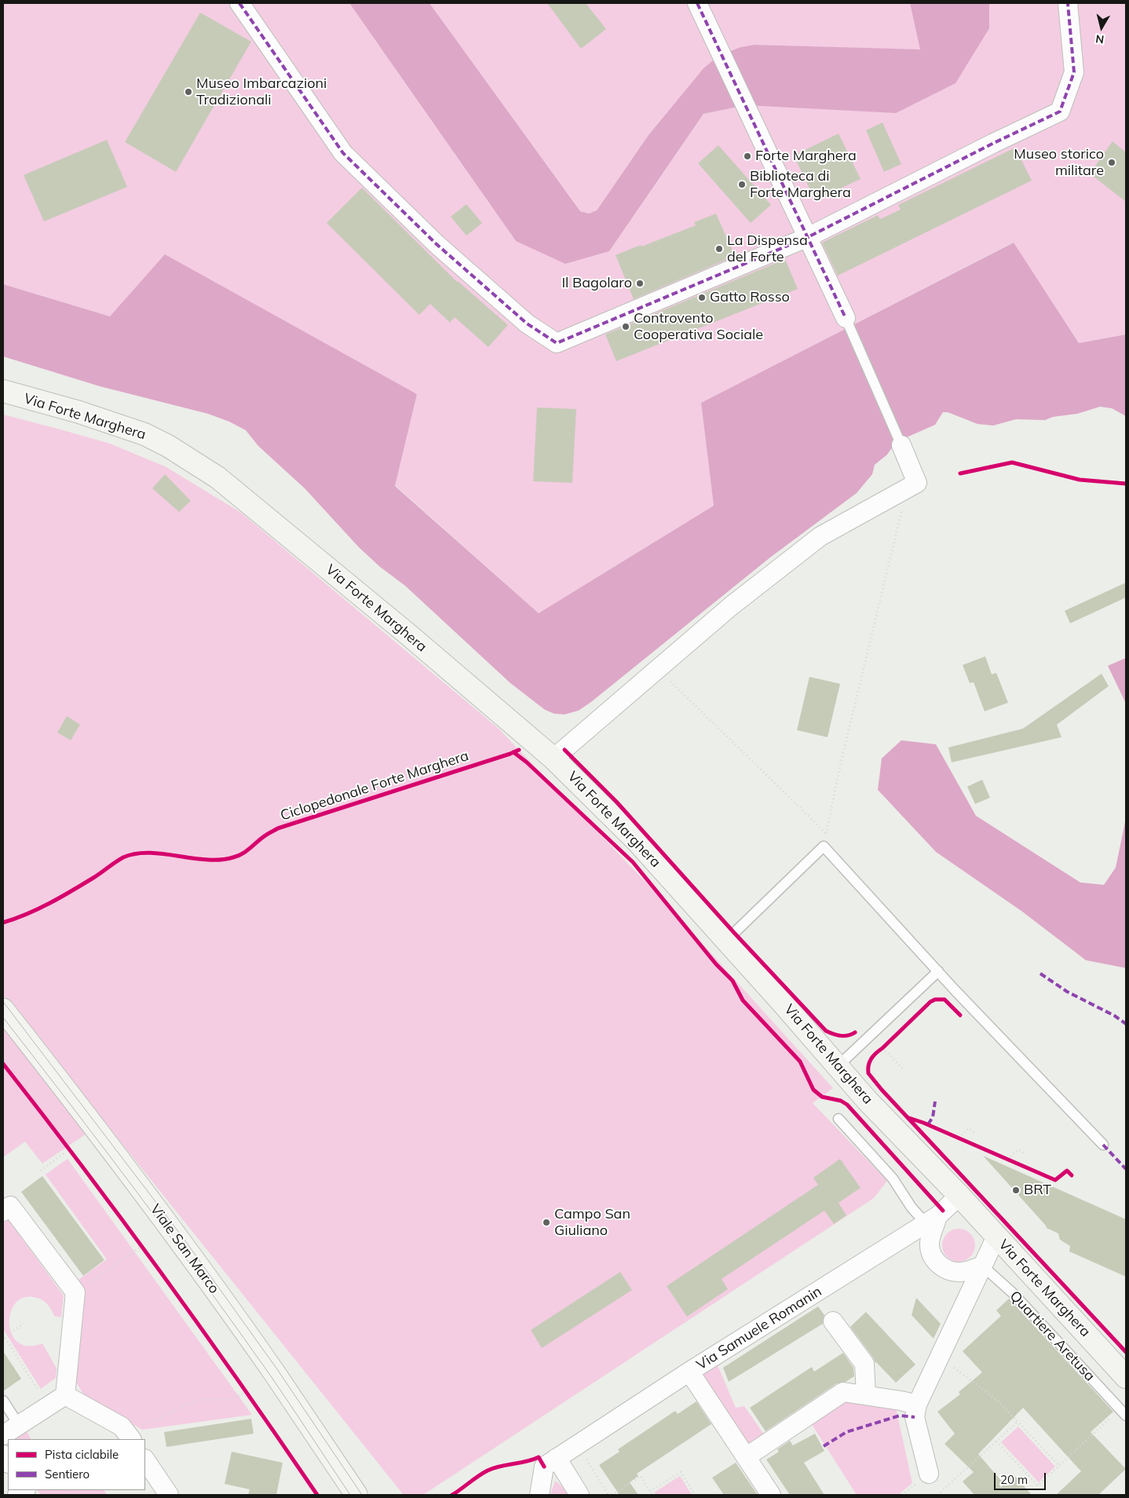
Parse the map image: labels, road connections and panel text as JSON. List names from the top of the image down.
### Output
{
  "streets": {
    "street": ["Via Forte Marghera", "Viale San Marco", "Via Samuele Romanin"],
    "lane": ["Quartiere Aretusa"],
    "cycle path": ["Ciclopedonale Forte Marghera"]
  },
  "crossings": [
    ["Via Forte Marghera", "Via Samuele Romanin"],
    ["Via Forte Marghera", "Quartiere Aretusa"],
    ["Via Samuele Romanin", "Quartiere Aretusa"]
  ],
  "places": [
    "Museo Imbarcazioni Tradizionali",
    "Forte Marghera",
    "Museo storico militare",
    "Biblioteca di Forte Marghera",
    "La Dispensa del Forte",
    "Il Bagolaro",
    "Gatto Rosso",
    "Controvento Cooperativa Sociale",
    "BRT",
    "Campo San Giuliano"
  ],
  "legend": ["Pista ciclabile", "Sentiero"],
  "scale_bar": "20 m",
  "north": "bottom"
}
